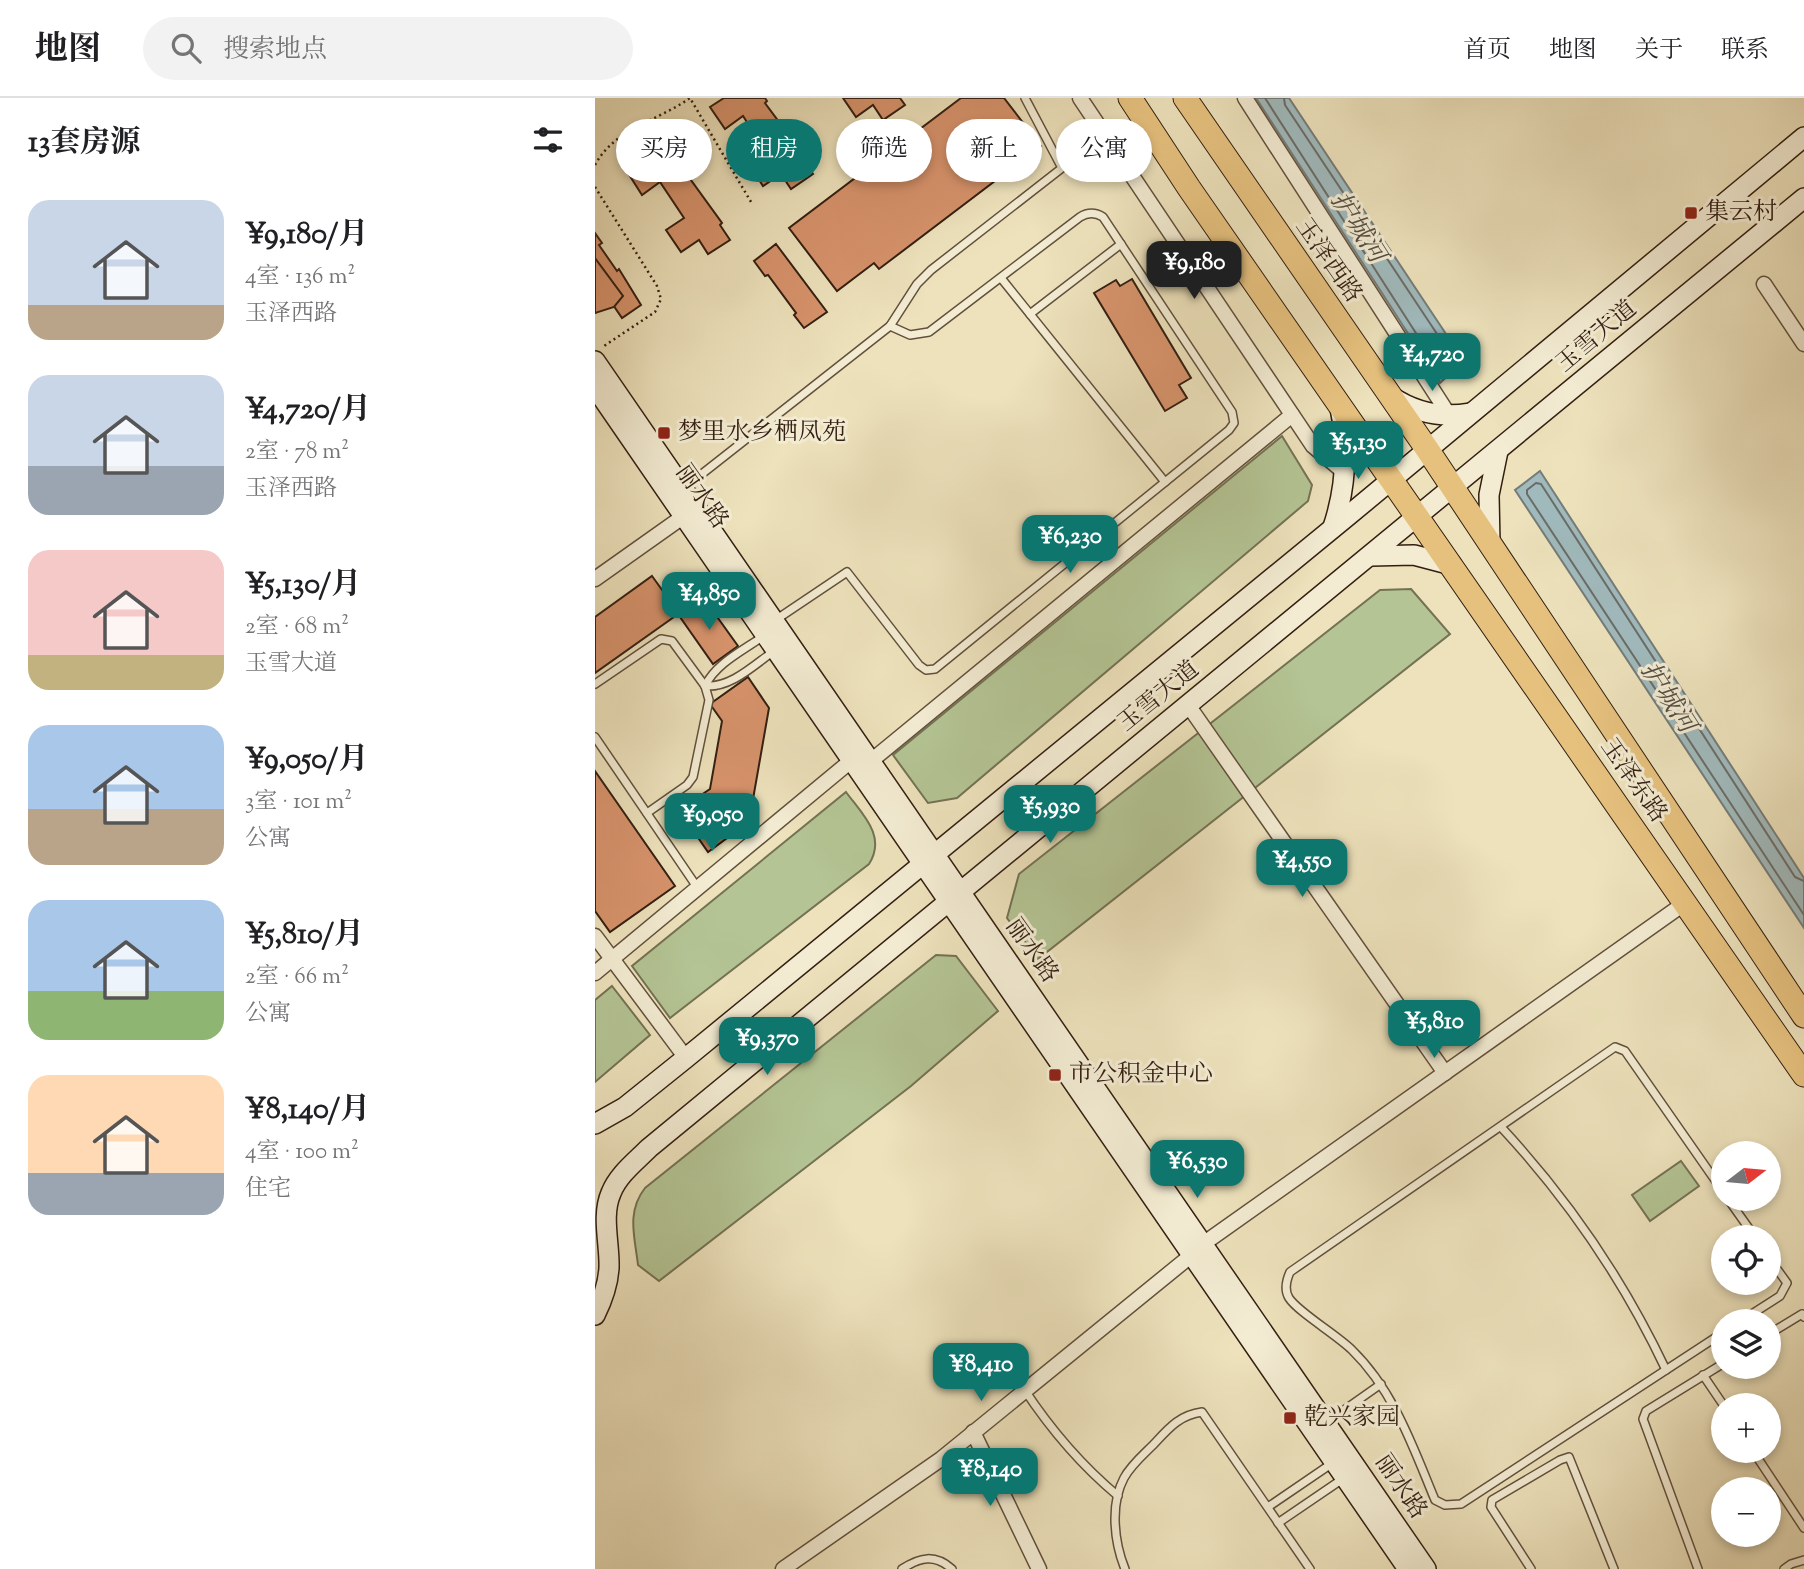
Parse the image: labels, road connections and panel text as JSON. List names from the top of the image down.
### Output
{
  "streets": {
    "main road": [
      "玉泽西路",
      "玉雪大道",
      "丽水路",
      "玉泽东路"
    ]
  },
  "crossings": [
    ["玉泽西路", "玉雪大道"],
    ["玉泽西路", "玉泽东路"],
    ["玉雪大道", "丽水路"],
    ["玉雪大道", "玉泽东路"]
  ],
  "water": ["护城河"],
  "places": {
    "transit": [
      "集云村",
      "梦里水乡栖凤苑",
      "市公积金中心",
      "乾兴家园"
    ]
  },
  "north": "right",
  "page": {
    "header": "地图",
    "search": "搜索地点",
    "nav": [
      "首页",
      "地图",
      "关于",
      "联系"
    ],
    "heading": "13套房源",
    "chip": [
      "买房",
      "租房",
      "筛选",
      "新上",
      "公寓"
    ],
    "list": [
      {
        "name": "¥9,180/月",
        "note": "4室 · 136 m² · 玉泽西路"
      },
      {
        "name": "¥4,720/月",
        "note": "2室 · 78 m² · 玉泽西路"
      },
      {
        "name": "¥5,130/月",
        "note": "2室 · 68 m² · 玉雪大道"
      },
      {
        "name": "¥9,050/月",
        "note": "3室 · 101 m² · 公寓"
      },
      {
        "name": "¥5,810/月",
        "note": "2室 · 66 m² · 公寓"
      },
      {
        "name": "¥8,140/月",
        "note": "4室 · 100 m² · 住宅"
      }
    ],
    "price": [
      "¥9,180",
      "¥4,720",
      "¥5,130",
      "¥6,230",
      "¥4,850",
      "¥5,930",
      "¥9,050",
      "¥4,550",
      "¥5,810",
      "¥9,370",
      "¥6,530",
      "¥8,410",
      "¥8,140"
    ],
    "map_buttons": ["+", "−"]
  }
}
